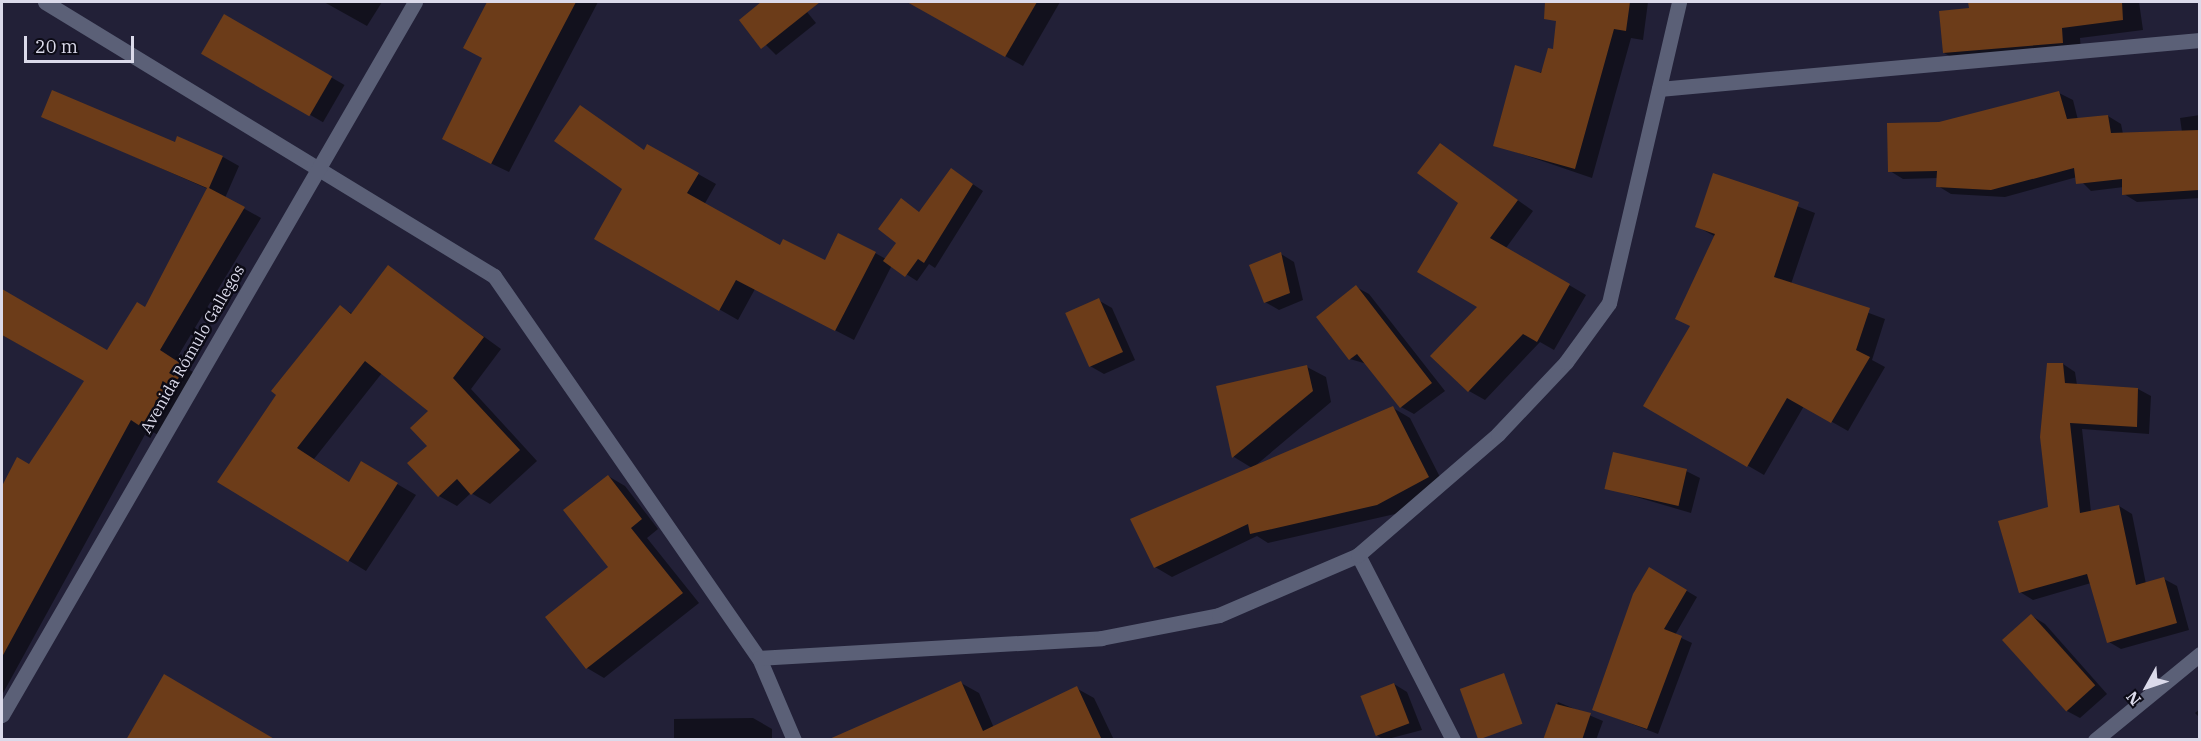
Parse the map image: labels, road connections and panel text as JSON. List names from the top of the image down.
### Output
{
  "streets": {
    "street": ["Avenida Rómulo Gallegos"]
  },
  "scale_bar": "20 m",
  "north": "bottom left"
}
